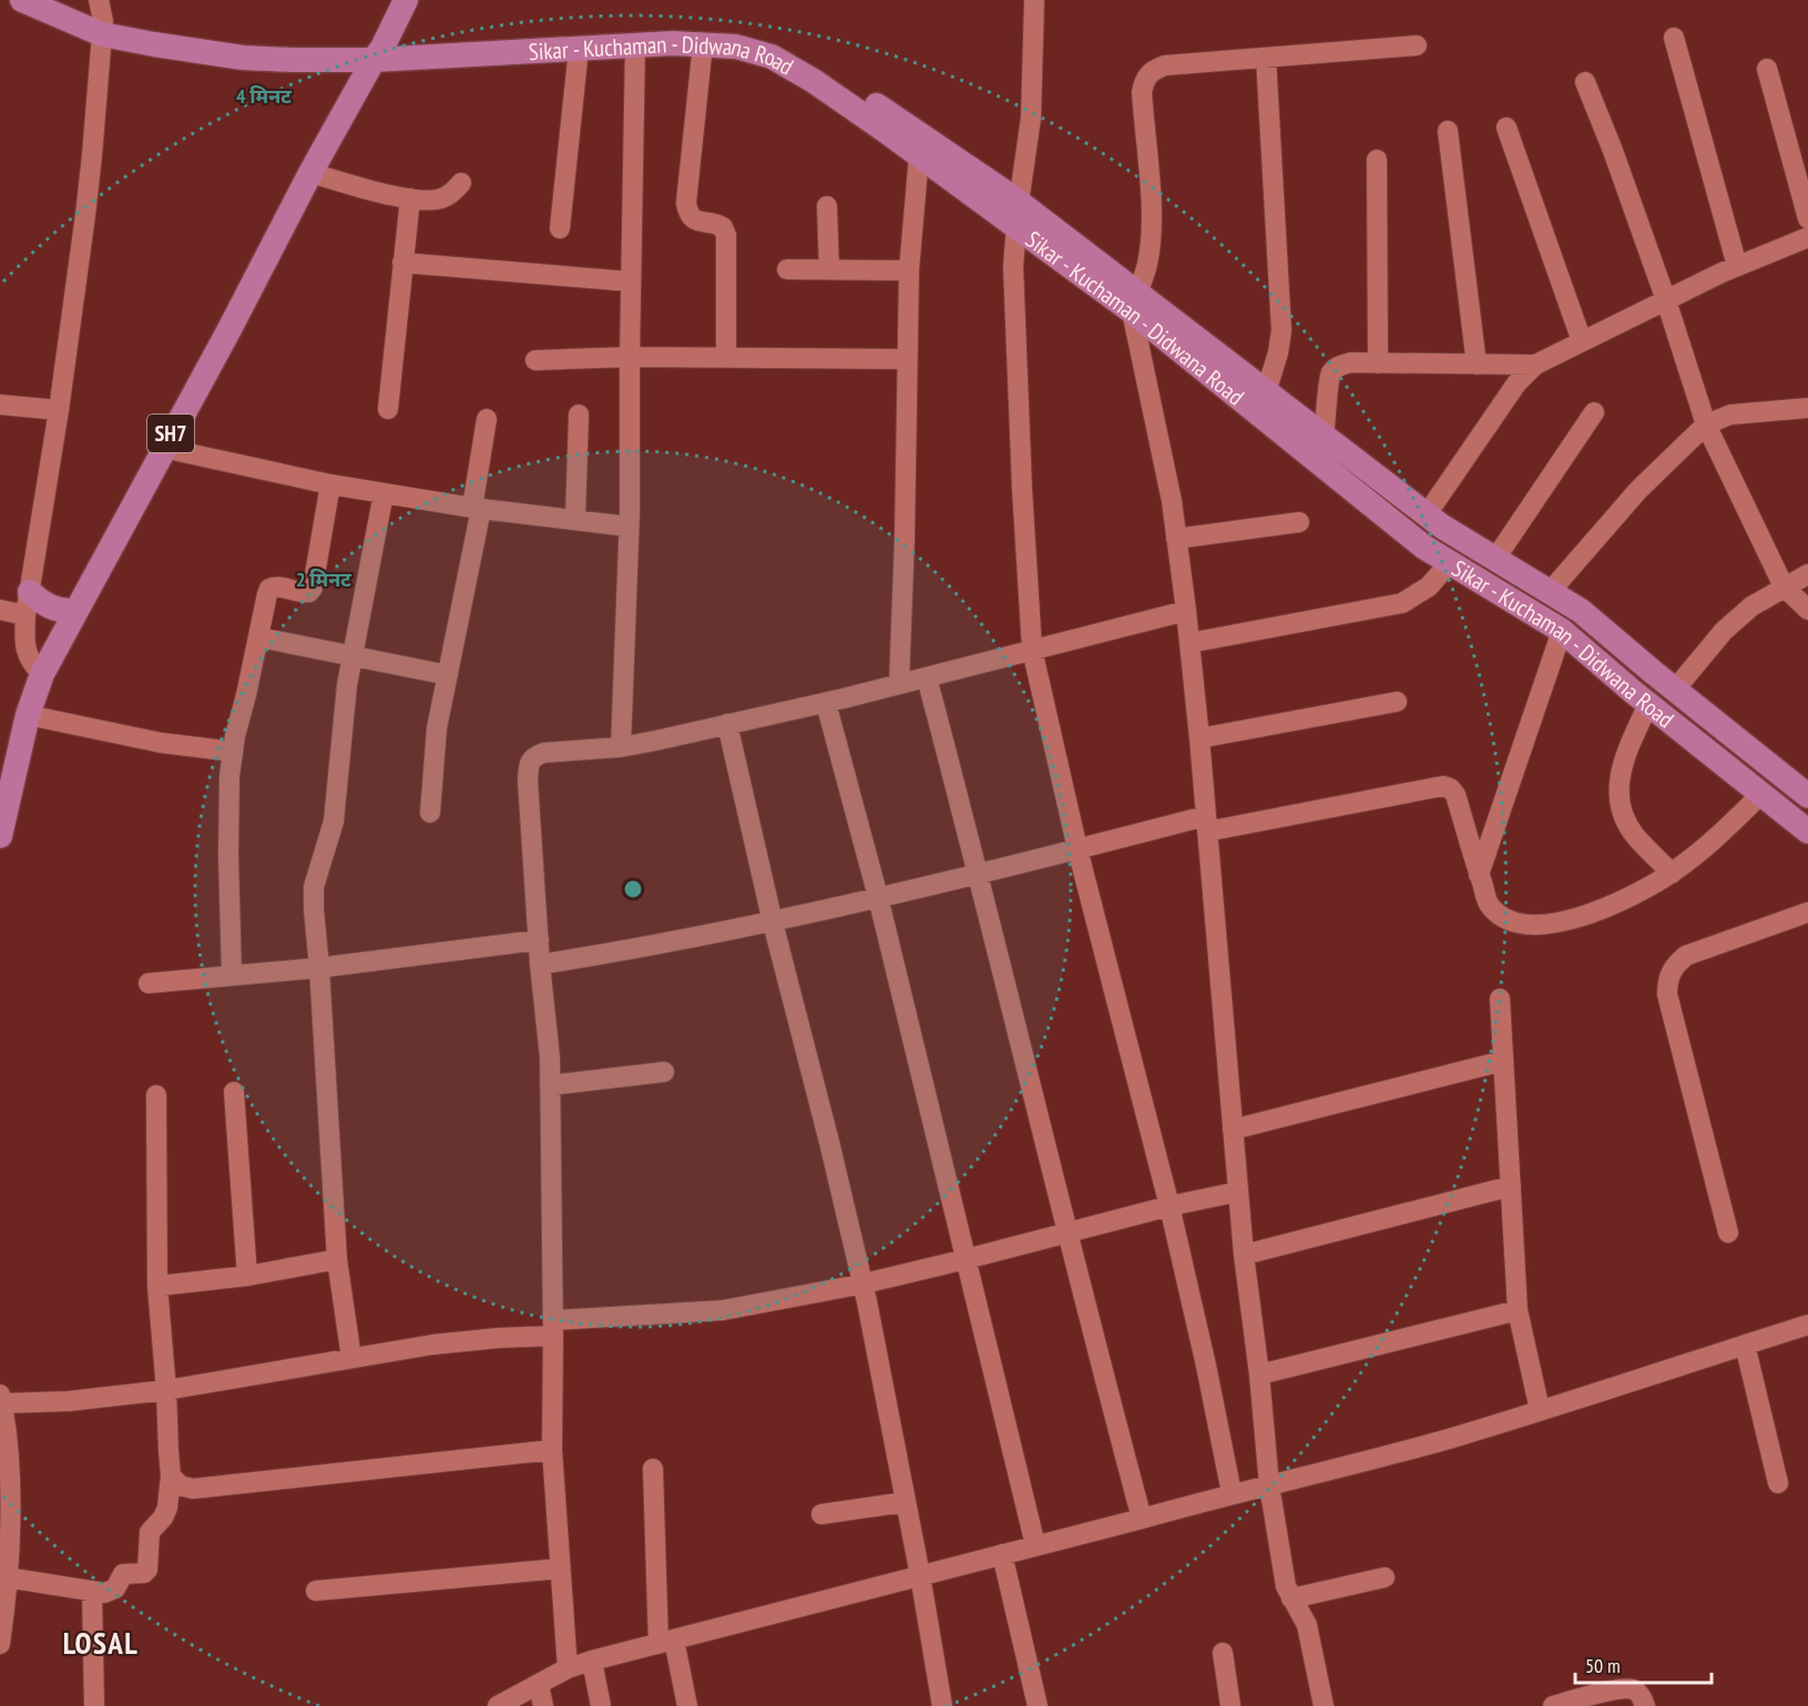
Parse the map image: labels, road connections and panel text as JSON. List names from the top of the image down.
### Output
{
  "streets": {
    "main road": ["Sikar - Kuchaman - Didwana Road", "SH7"]
  },
  "crossings": [
    ["Sikar - Kuchaman - Didwana Road", "SH7"]
  ],
  "districts": ["LOSAL"],
  "scale_bar": "50 m",
  "rings": ["4 मिनट", "2 मिनट"]
}
